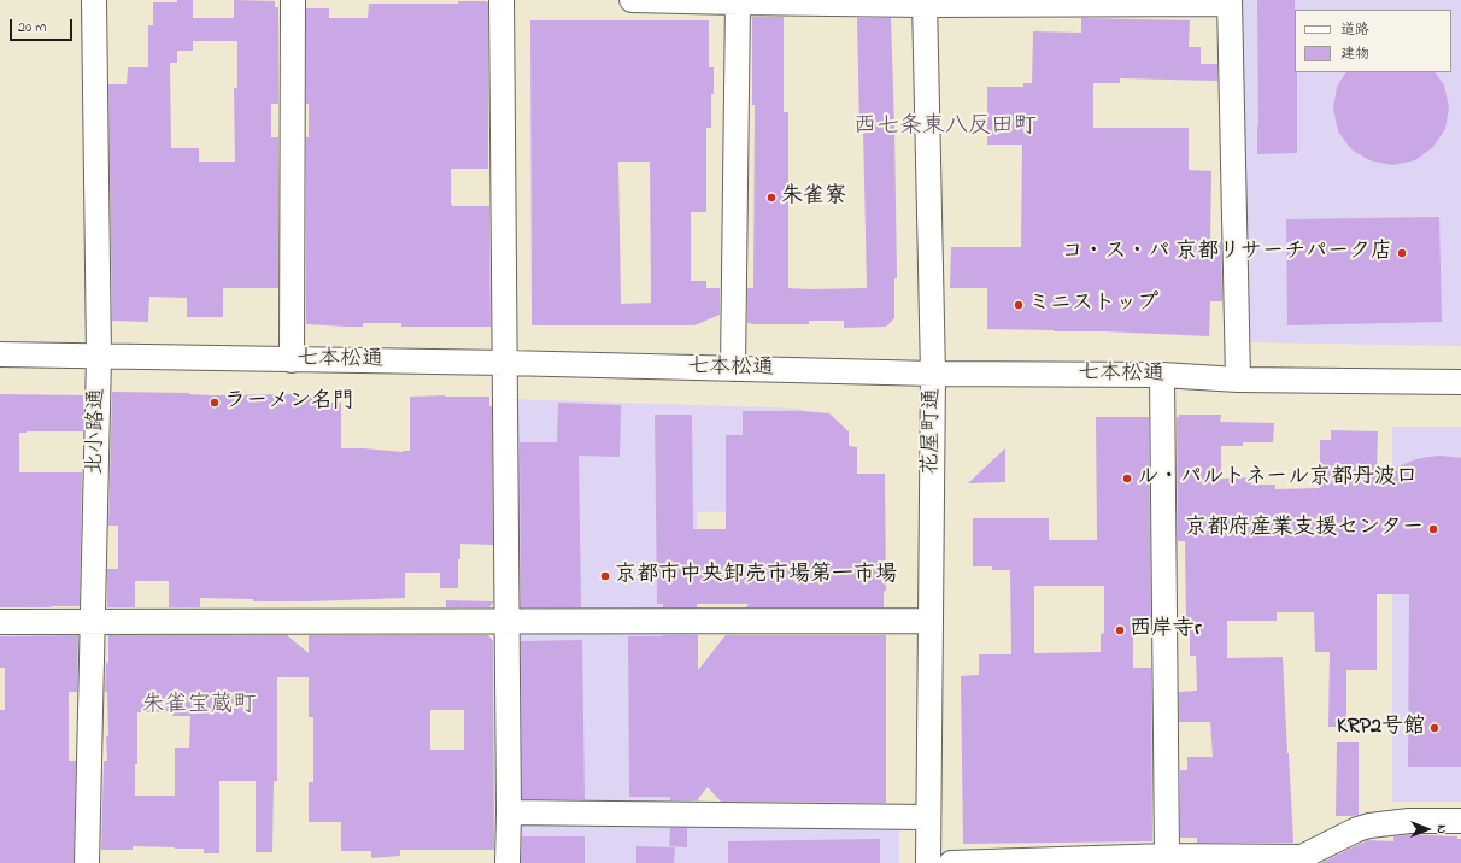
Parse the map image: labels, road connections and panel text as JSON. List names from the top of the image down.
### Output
{
  "streets": {
    "street": ["七本松通", "北小路通", "花屋町通"]
  },
  "crossings": [
    ["七本松通", "北小路通"],
    ["七本松通", "花屋町通"]
  ],
  "districts": ["西七条東八反田町", "朱雀宝蔵町"],
  "places": [
    "朱雀寮",
    "コ・ス・パ 京都リサーチパーク店",
    "ミニストップ",
    "ラーメン名門",
    "ル・パルトネール京都丹波口",
    "京都府産業支援センター",
    "京都市中央卸売市場第一市場",
    "西岸寺r",
    "KRP2号館"
  ],
  "legend": ["道路", "建物"],
  "scale_bar": "20 m",
  "north": "right"
}
